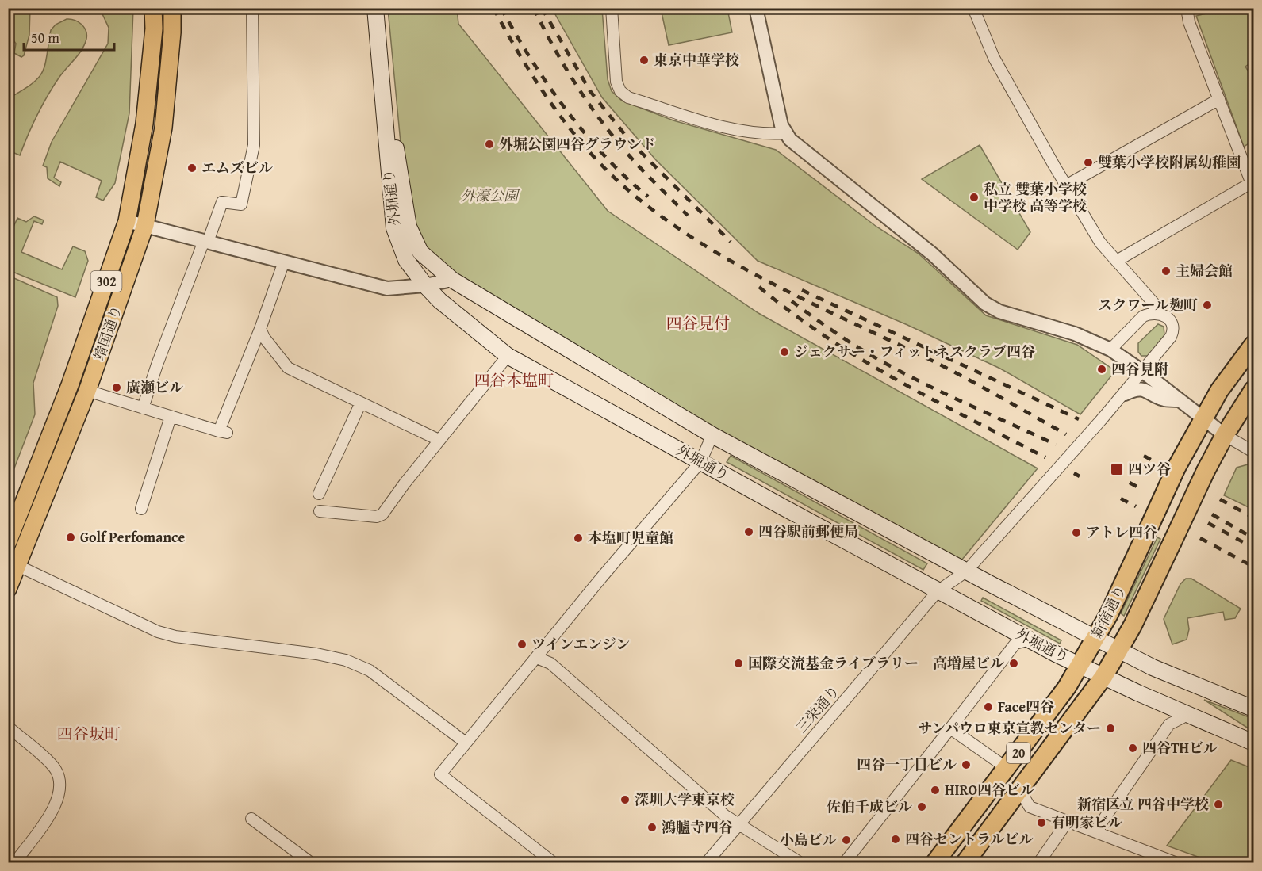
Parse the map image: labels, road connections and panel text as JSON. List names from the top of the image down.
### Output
{
  "streets": {
    "highway": ["新宿通り", "20"],
    "main road": ["外堀通り", "302", "靖国通り"],
    "street": ["三栄通り"]
  },
  "crossings": [
    ["外堀通り", "新宿通り"],
    ["外堀通り", "三栄通り"]
  ],
  "districts": ["四谷見付", "四谷本塩町", "四谷坂町"],
  "parks": ["外濠公園"],
  "places": {
    "other": [
      "東京中華学校",
      "外堀公園四谷グラウンド",
      "雙葉小学校附属幼稚園",
      "エムズビル",
      "私立 雙葉小学校 中学校 高等学校",
      "主婦会館",
      "スクワール麹町",
      "ジェクサー・フィットネスクラブ四谷",
      "四谷見附",
      "廣瀬ビル",
      "四谷駅前郵便局",
      "アトレ四谷",
      "Golf Perfomance",
      "本塩町児童館",
      "ツインエンジン",
      "国際交流基金ライブラリー",
      "高増屋ビル",
      "Face四谷",
      "サンパウロ東京宣教センター",
      "四谷THビル",
      "四谷一丁目ビル",
      "HIRO四谷ビル",
      "深圳大学東京校",
      "新宿区立 四谷中学校",
      "佐伯千成ビル",
      "有明家ビル",
      "鴻臚寺四谷",
      "四谷セントラルビル",
      "小島ビル"
    ],
    "transit": ["四ツ谷"]
  },
  "scale_bar": "50 m"
}
